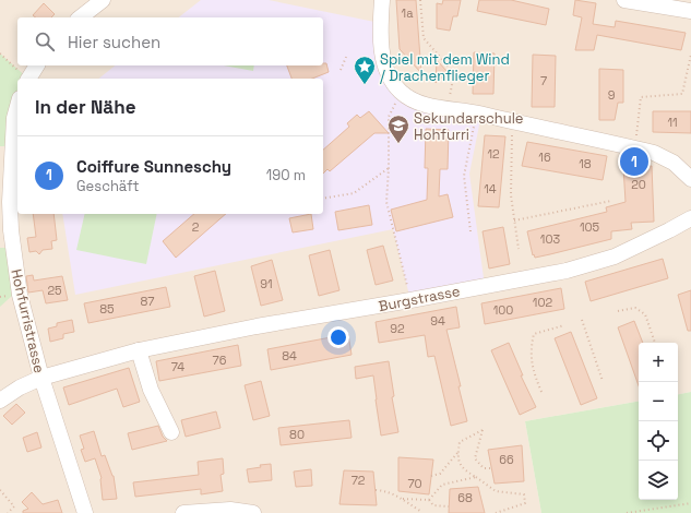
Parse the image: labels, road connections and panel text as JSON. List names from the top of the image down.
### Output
{
  "streets": {
    "street": ["Burgstrasse", "Hohfurristrasse"]
  },
  "crossings": [
    ["Burgstrasse", "Hohfurristrasse"]
  ],
  "places": {
    "place": ["Spiel mit dem Wind / Drachenflieger"],
    "school or university": ["Sekundarschule Hohfurri"]
  },
  "house_numbers": [
    "1a",
    "7",
    "9",
    "11",
    "12",
    "16",
    "18",
    "20",
    "14",
    "2",
    "105",
    "103",
    "91",
    "25",
    "87",
    "102",
    "85",
    "100",
    "94",
    "92",
    "84",
    "76",
    "74",
    "80",
    "66",
    "72",
    "70",
    "68"
  ],
  "page": {
    "search": "Hier suchen",
    "heading": "In der Nähe",
    "list": [
      {
        "mark": "1",
        "name": "Coiffure Sunneschy",
        "note": "Geschäft",
        "value": "190 m"
      }
    ],
    "pins": "1",
    "map_buttons": ["+", "−"]
  }
}
